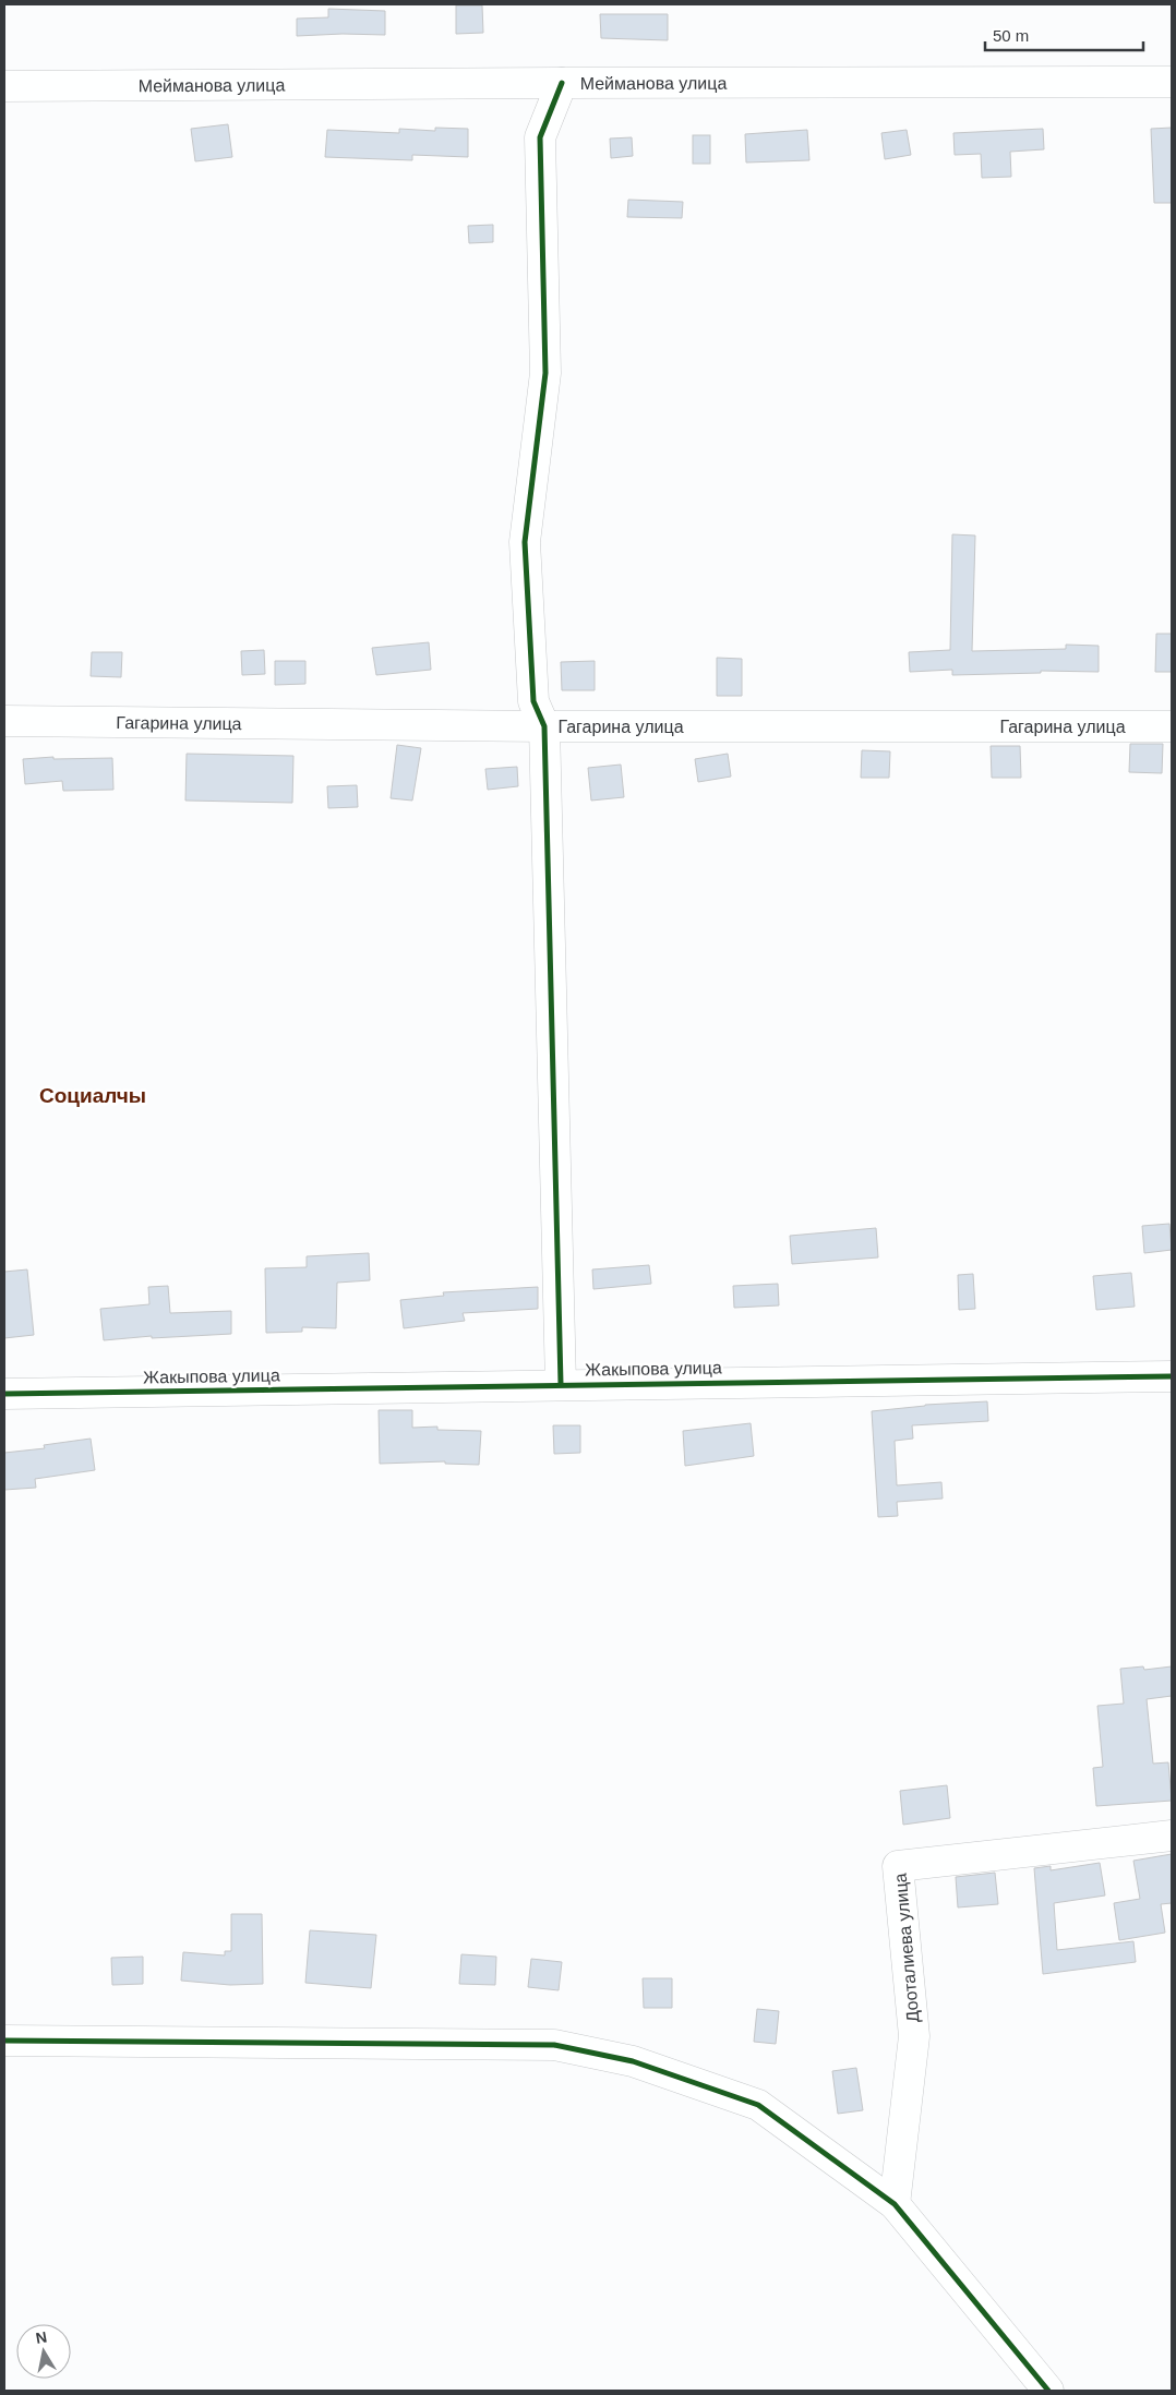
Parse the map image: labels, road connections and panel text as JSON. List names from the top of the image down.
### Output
{
  "streets": {
    "street": [
      "Мейманова улица",
      "Гагарина улица",
      "Жакыпова улица",
      "Дооталиева улица"
    ]
  },
  "districts": ["Социалчы"],
  "scale_bar": "50 m",
  "north": "top"
}
